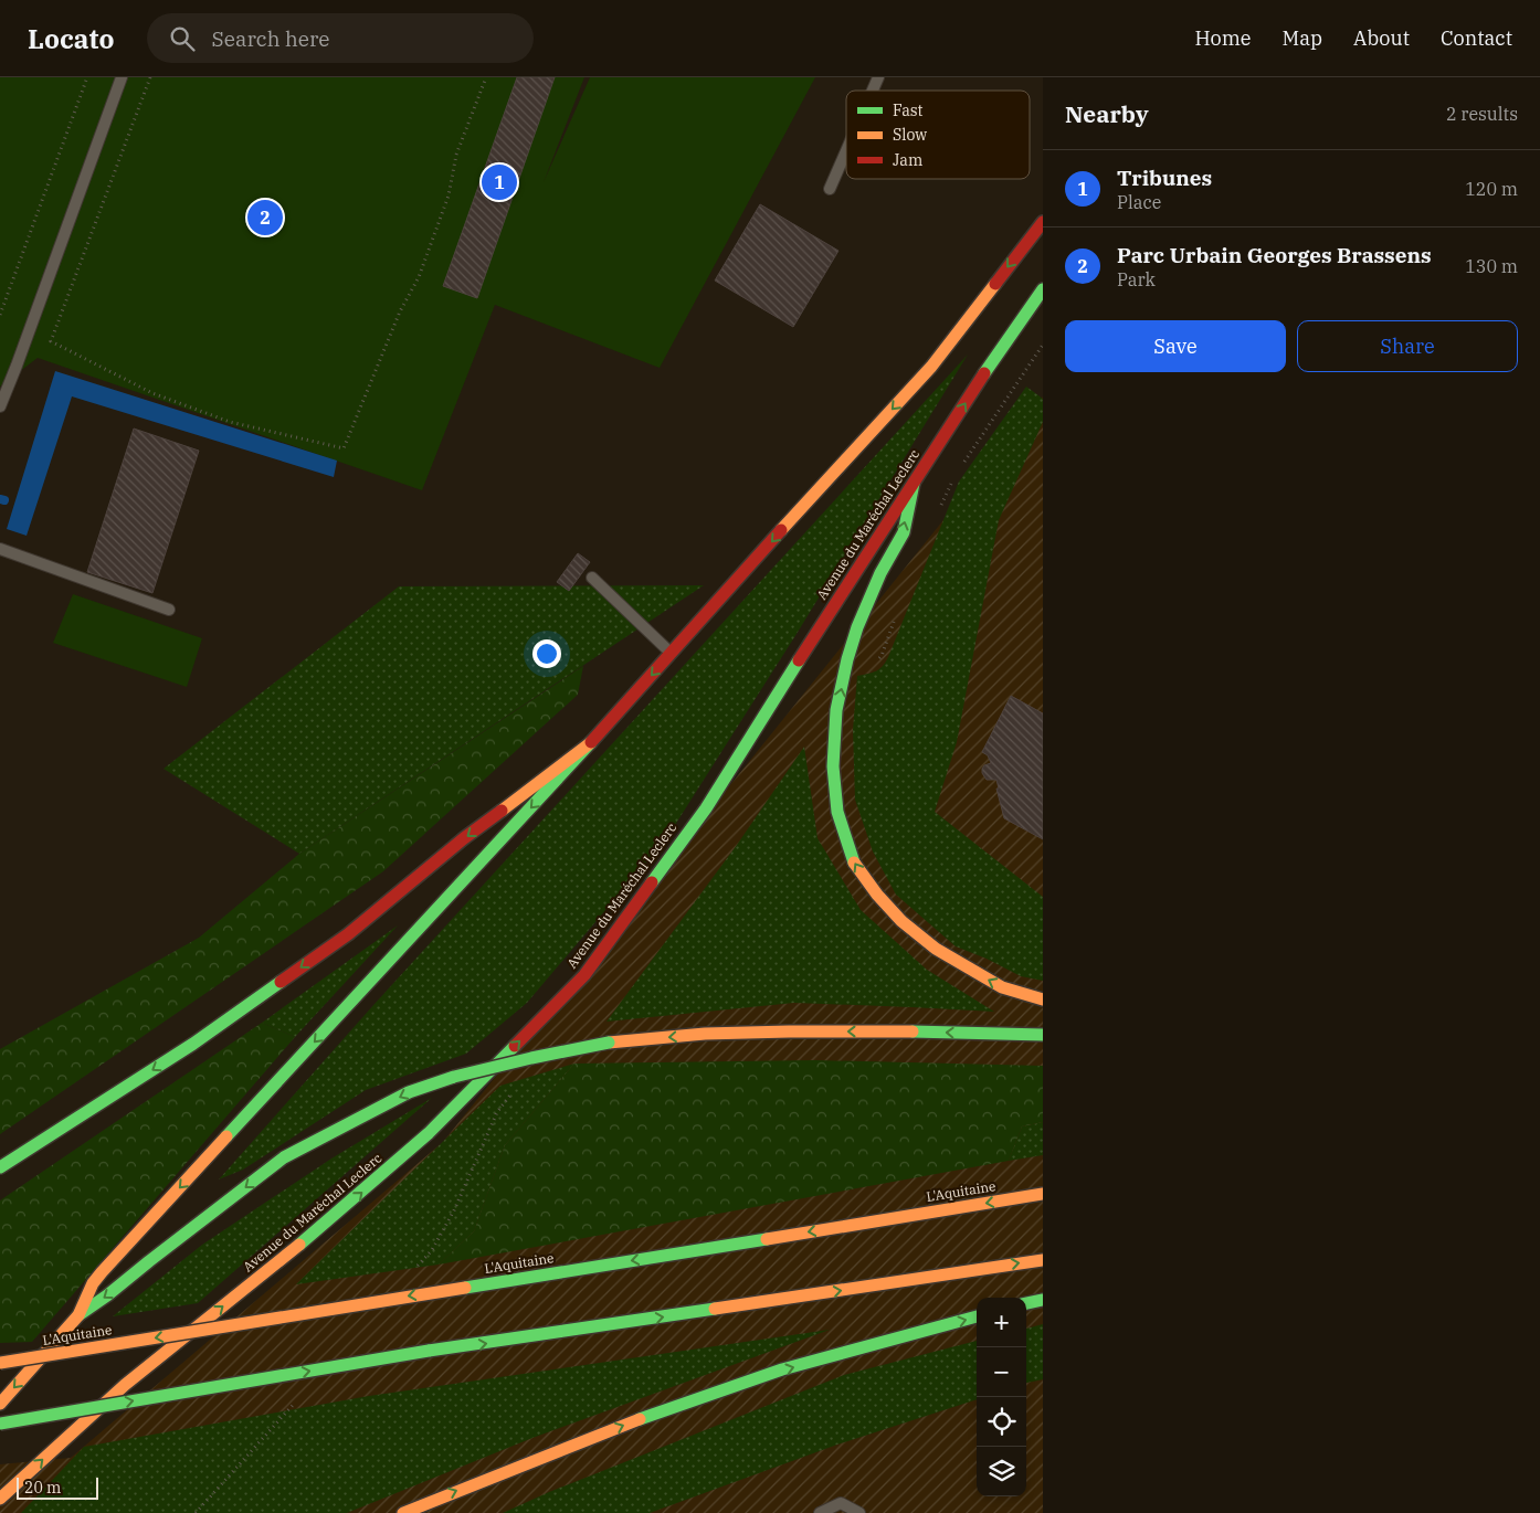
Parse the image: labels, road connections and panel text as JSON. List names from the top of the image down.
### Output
{
  "streets": {
    "main road": ["Avenue du Maréchal Leclerc", "L'Aquitaine"]
  },
  "legend": ["Fast", "Slow", "Jam"],
  "scale_bar": "20 m",
  "page": {
    "header": "Locato",
    "search": "Search here",
    "nav": [
      "Home",
      "Map",
      "About",
      "Contact"
    ],
    "heading": ["Nearby", "2 results"],
    "list": [
      {
        "mark": "1",
        "name": "Tribunes",
        "note": "Place",
        "value": "120 m"
      },
      {
        "mark": "2",
        "name": "Parc Urbain Georges Brassens",
        "note": "Park",
        "value": "130 m"
      }
    ],
    "pins": ["1", "2"],
    "buttons": ["Save", "Share"],
    "map_buttons": ["+", "−"],
    "scale": "20 m"
  }
}
